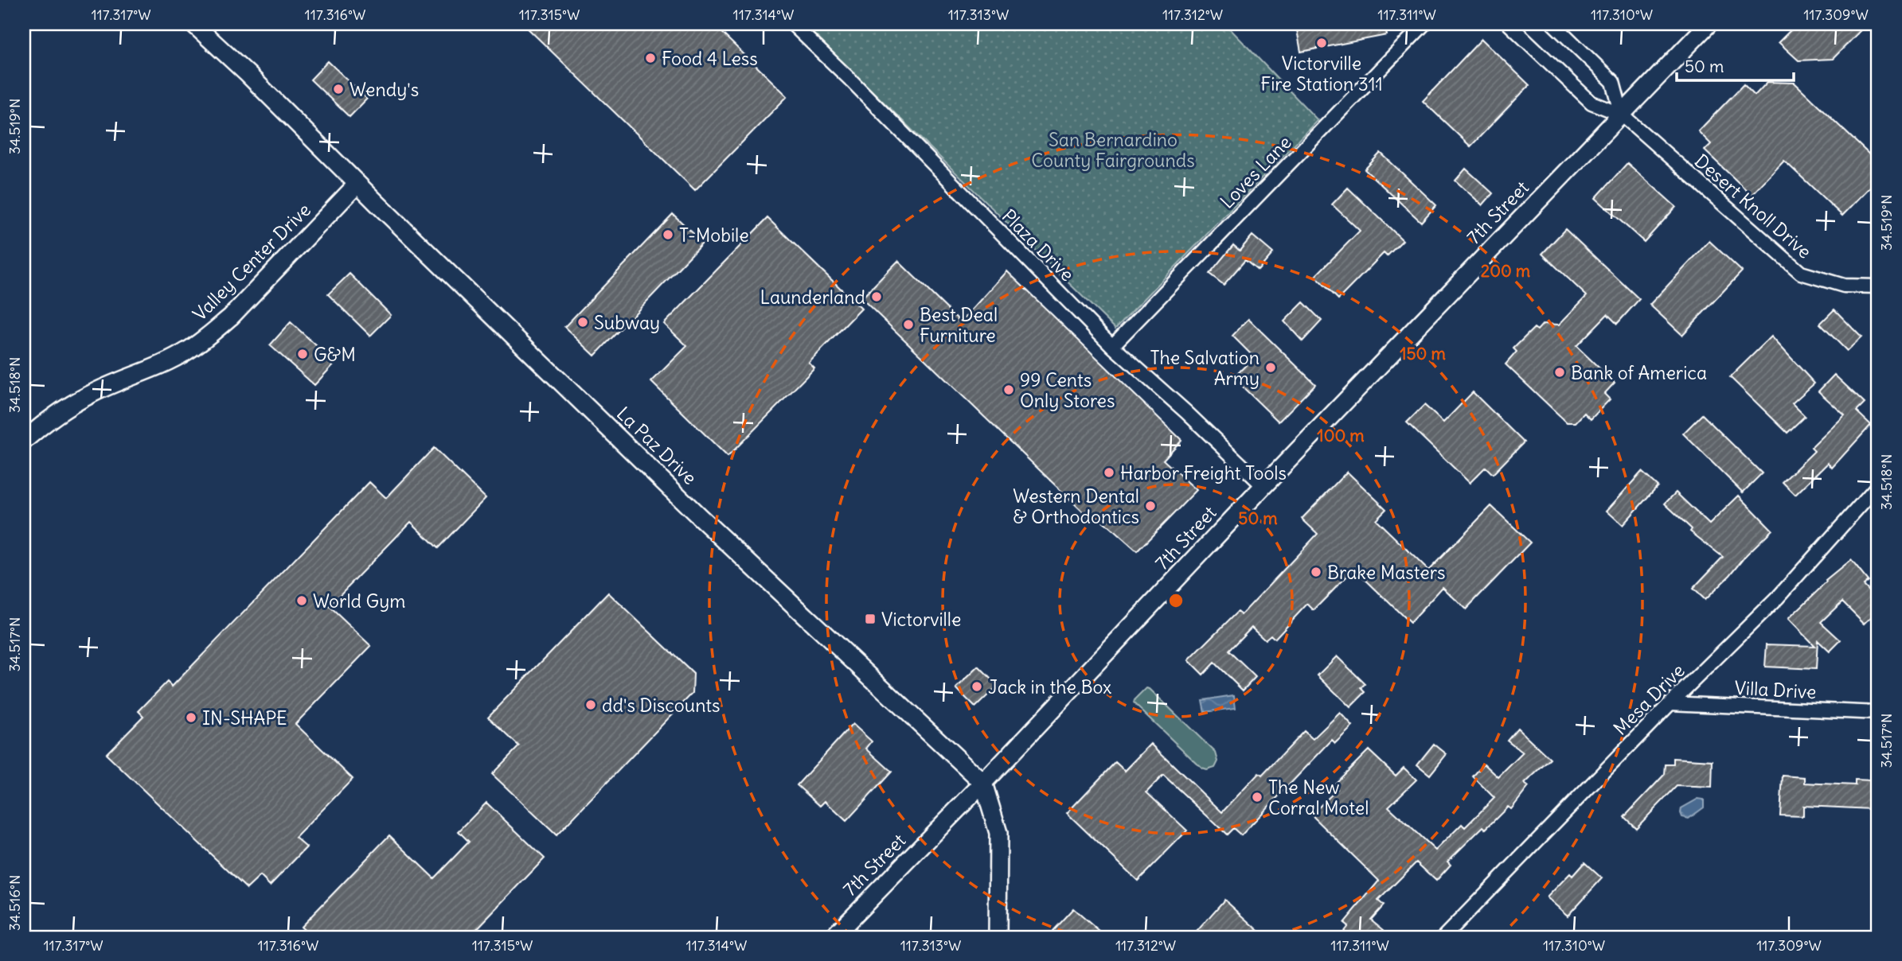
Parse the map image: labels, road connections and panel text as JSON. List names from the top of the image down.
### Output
{
  "streets": {
    "main road": ["7th Street", "Valley Center Drive", "La Paz Drive"],
    "street": [
      "Loves Lane",
      "Desert Knoll Drive",
      "Plaza Drive",
      "Villa Drive",
      "Mesa Drive"
    ]
  },
  "crossings": [
    ["Loves Lane", "Plaza Drive"],
    ["Desert Knoll Drive", "7th Street"],
    ["7th Street", "Plaza Drive"],
    ["7th Street", "La Paz Drive"],
    ["Valley Center Drive", "La Paz Drive"],
    ["Villa Drive", "Mesa Drive"]
  ],
  "parks": ["San Bernardino County Fairgrounds"],
  "places": {
    "other": [
      "Victorville Fire Station 311",
      "Food 4 Less",
      "Wendy's",
      "T-Mobile",
      "Launderland",
      "Subway",
      "Best Deal Furniture",
      "G&M",
      "The Salvation Army",
      "Bank of America",
      "99 Cents Only Stores",
      "Harbor Freight Tools",
      "Western Dental & Orthodontics",
      "Brake Masters",
      "World Gym",
      "Jack in the Box",
      "dd's Discounts",
      "IN-SHAPE",
      "The New Corral Motel"
    ],
    "transit": ["Victorville"]
  },
  "scale_bar": "50 m",
  "coordinates": [
    "117.317°W",
    "117.316°W",
    "117.315°W",
    "117.314°W",
    "117.313°W",
    "117.312°W",
    "117.311°W",
    "117.310°W",
    "117.309°W",
    "34.519°N",
    "34.518°N",
    "34.517°N",
    "34.516°N"
  ],
  "rings": [
    "200 m",
    "150 m",
    "100 m",
    "50 m"
  ]
}
